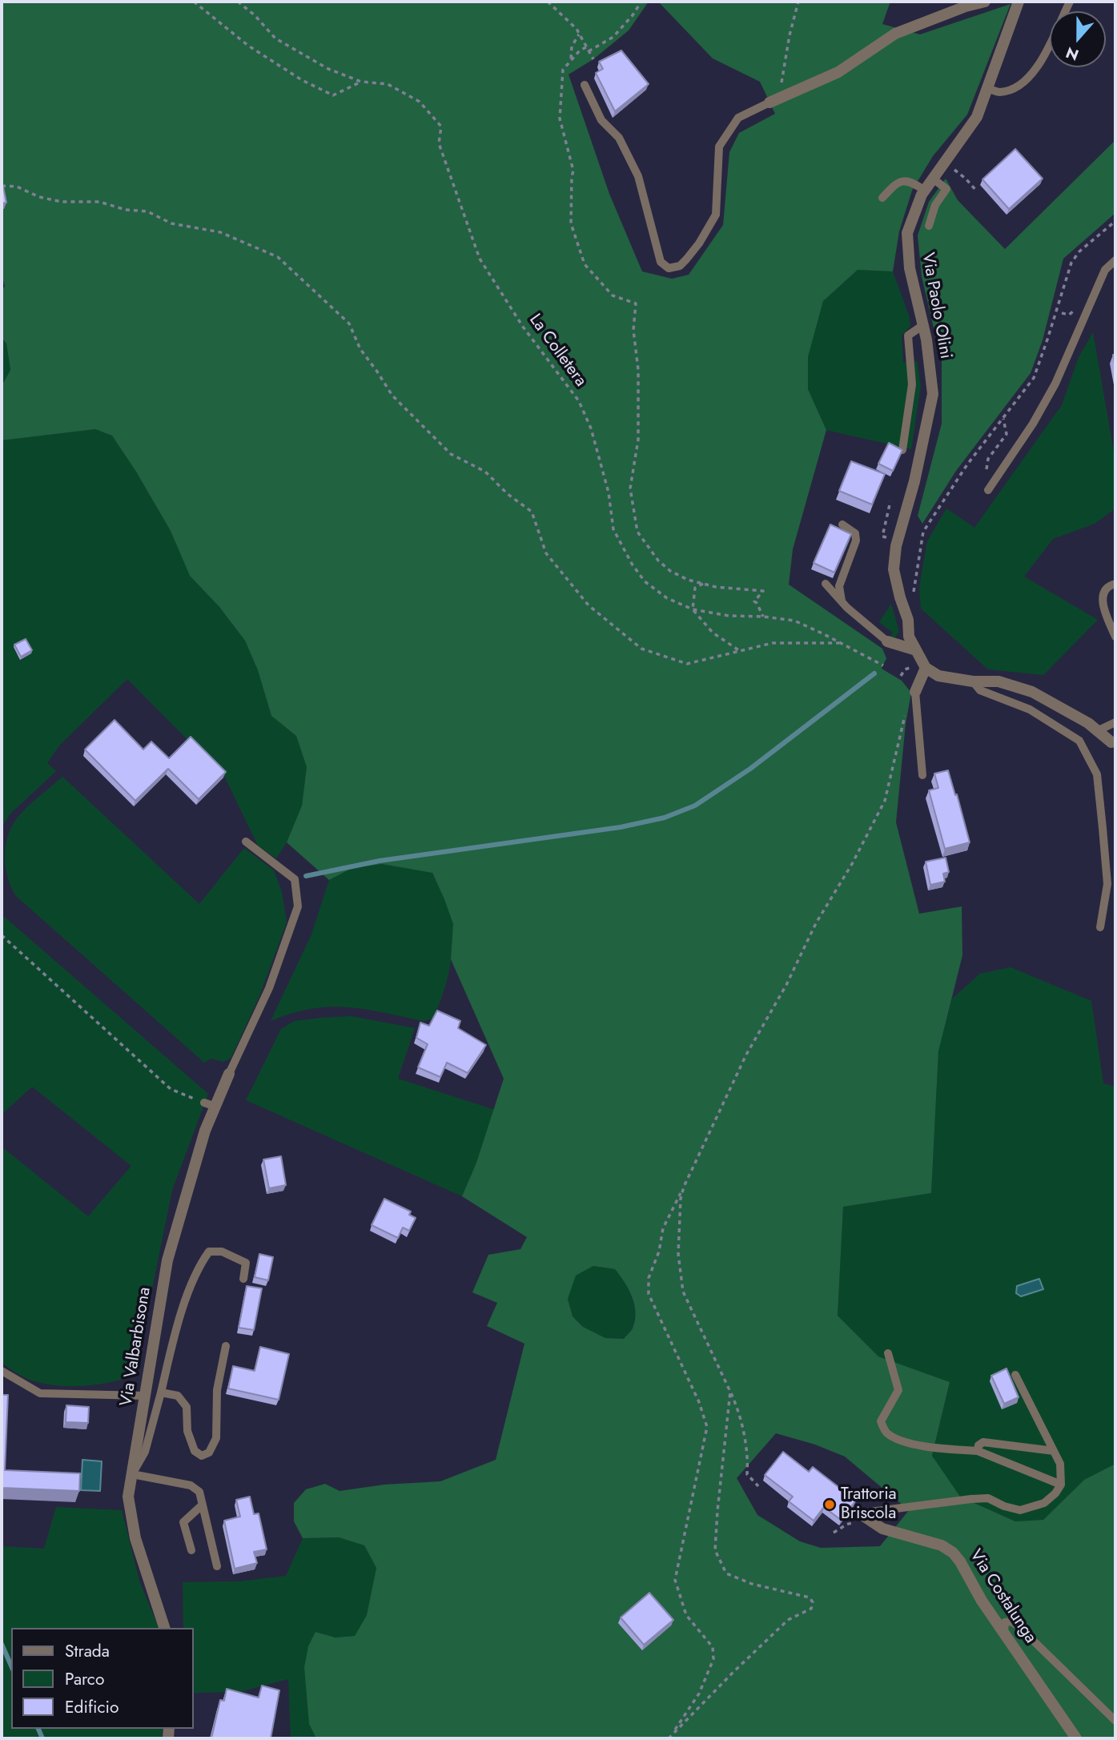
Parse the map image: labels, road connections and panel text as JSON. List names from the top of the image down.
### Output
{
  "streets": {
    "street": ["Via Paolo Olini", "Via Valbarbisona", "Via Costalunga"],
    "path": ["La Colletera"]
  },
  "places": ["Trattoria Briscola"],
  "legend": ["Strada", "Parco", "Edificio"],
  "north": "bottom"
}
